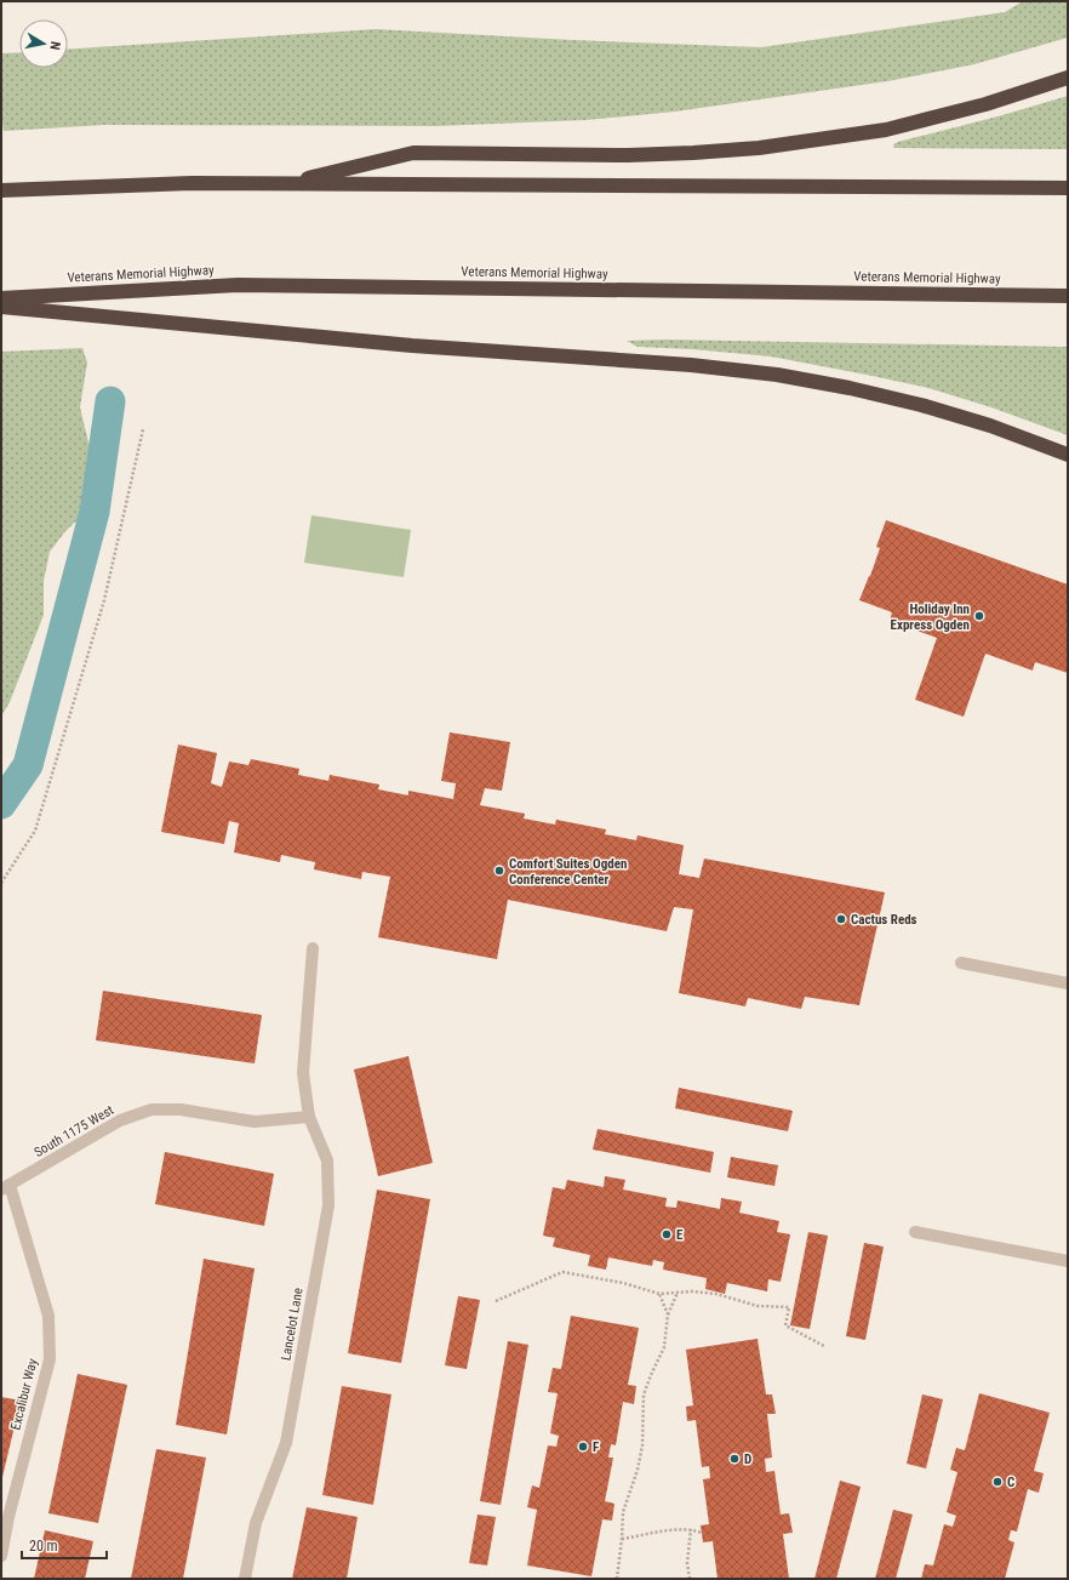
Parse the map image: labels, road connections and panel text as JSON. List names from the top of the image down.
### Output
{
  "streets": {
    "highway": ["Veterans Memorial Highway"],
    "street": ["South 1175 West", "Lancelot Lane", "Excalibur Way"]
  },
  "crossings": [
    ["South 1175 West", "Lancelot Lane"],
    ["South 1175 West", "Excalibur Way"]
  ],
  "places": [
    "Holiday Inn Express Ogden",
    "Comfort Suites Ogden Conference Center",
    "Cactus Reds",
    "E",
    "F",
    "D",
    "C"
  ],
  "scale_bar": "20 m",
  "north": "right"
}
